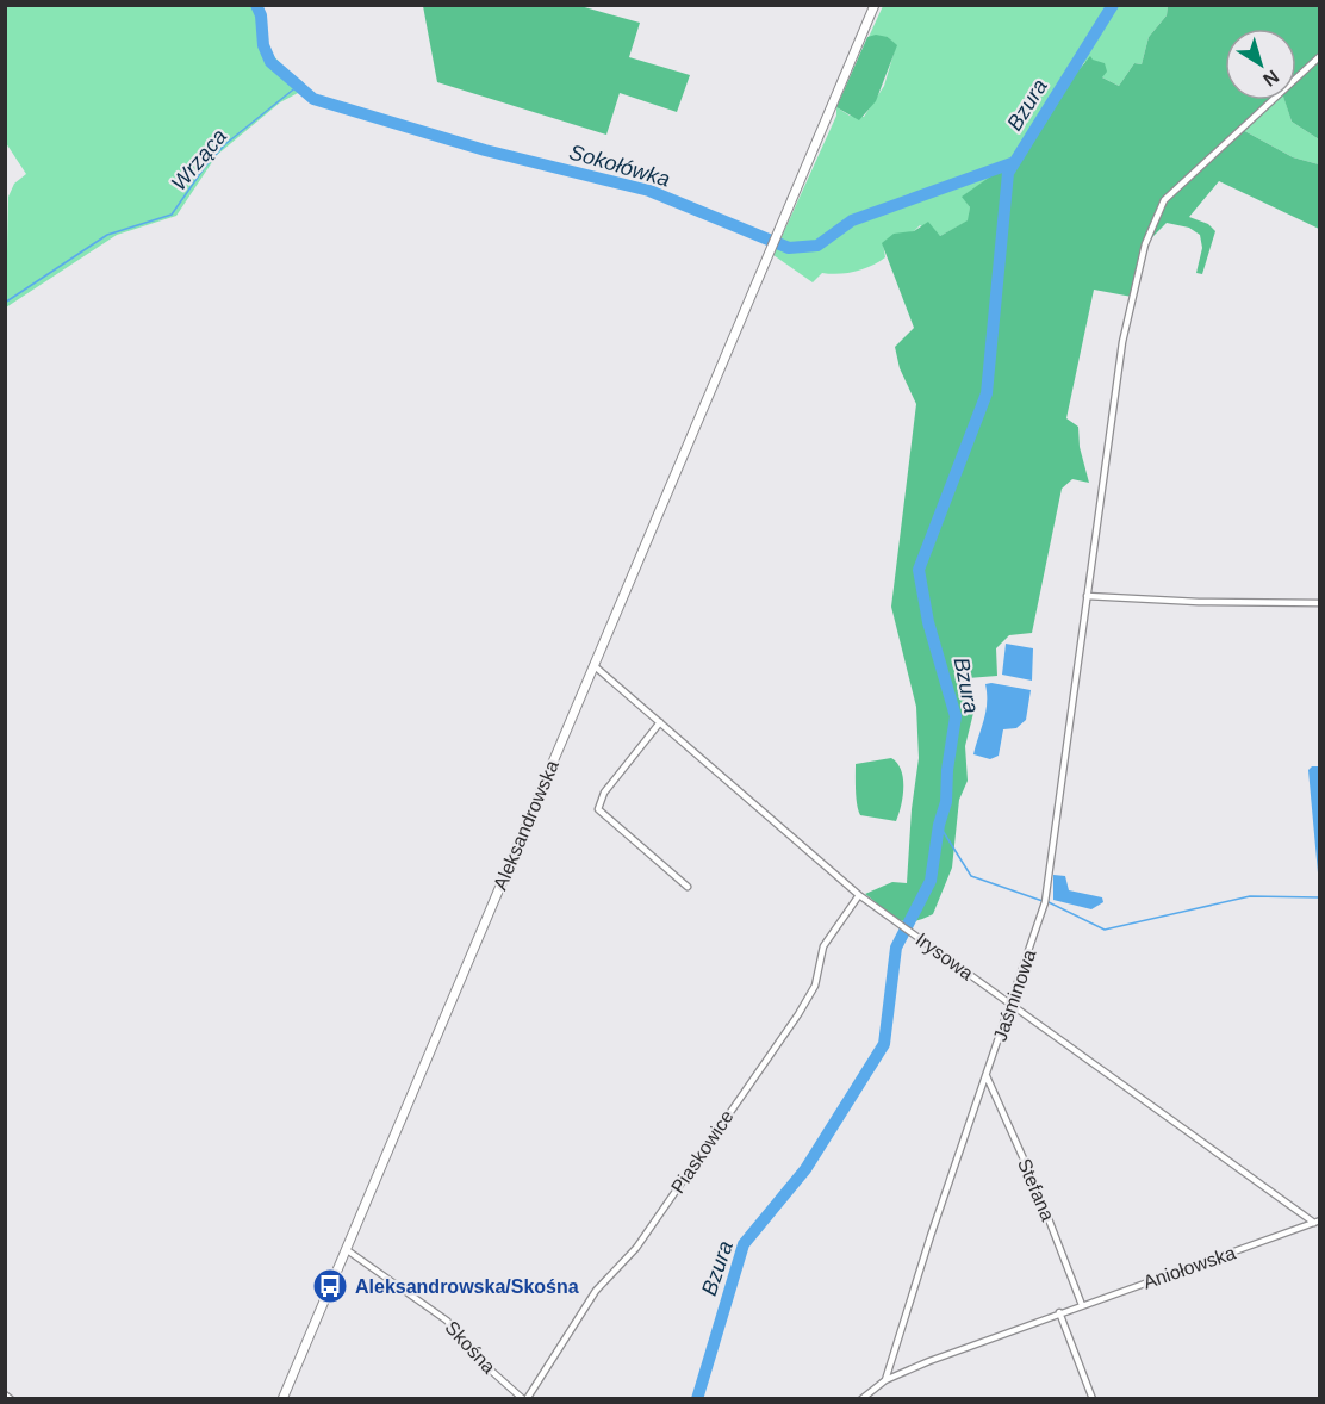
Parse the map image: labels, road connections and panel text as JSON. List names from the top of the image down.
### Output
{
  "streets": {
    "main road": ["Aleksandrowska"],
    "street": [
      "Irysowa",
      "Jaśminowa",
      "Piaskowice",
      "Stefana",
      "Aniołowska",
      "Skośna"
    ]
  },
  "crossings": [
    ["Aleksandrowska", "Irysowa"],
    ["Aleksandrowska", "Skośna"],
    ["Irysowa", "Jaśminowa"],
    ["Irysowa", "Piaskowice"],
    ["Irysowa", "Aniołowska"],
    ["Jaśminowa", "Stefana"],
    ["Jaśminowa", "Aniołowska"],
    ["Piaskowice", "Skośna"],
    ["Stefana", "Aniołowska"]
  ],
  "water": ["Bzura", "Wrząca", "Sokołówka"],
  "places": {
    "bus stop": ["Aleksandrowska/Skośna"]
  },
  "north": "bottom right"
}
